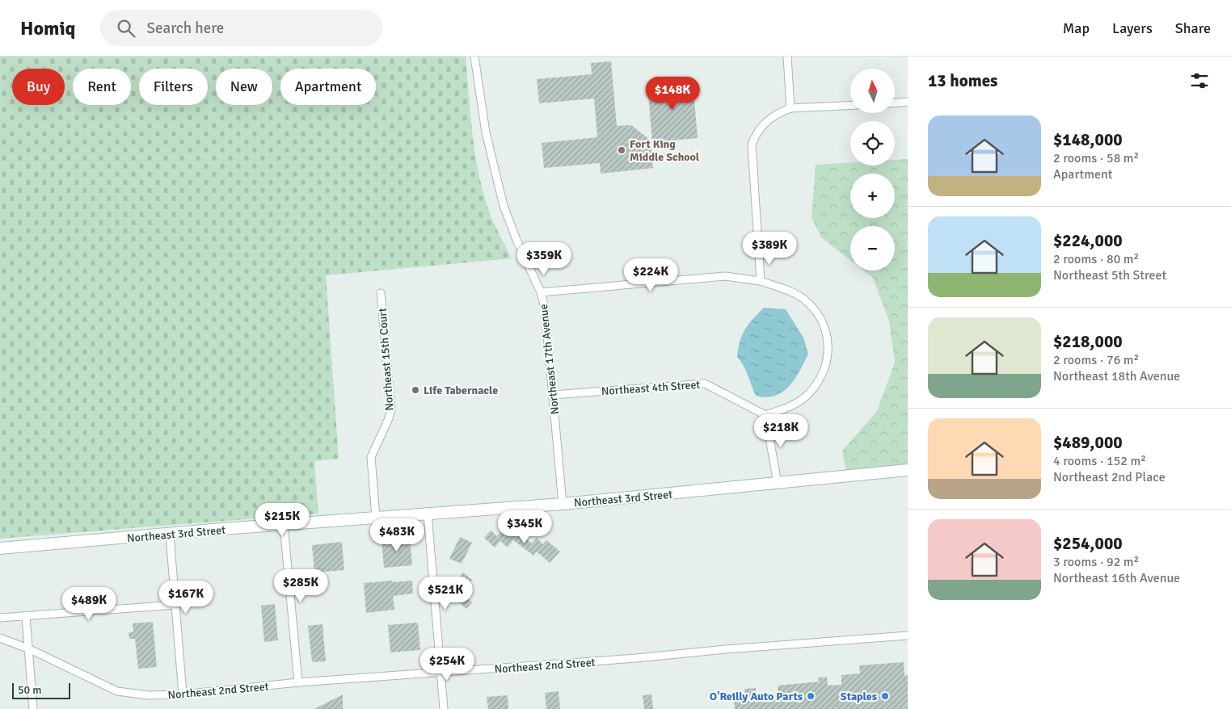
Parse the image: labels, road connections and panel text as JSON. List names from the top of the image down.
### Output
{
  "streets": {
    "street": [
      "Northeast 15th Court",
      "Northeast 17th Avenue",
      "Northeast 4th Street",
      "Northeast 3rd Street",
      "Northeast 2nd Street"
    ]
  },
  "crossings": [
    ["Northeast 15th Court", "Northeast 3rd Street"],
    ["Northeast 17th Avenue", "Northeast 4th Street"],
    ["Northeast 17th Avenue", "Northeast 3rd Street"]
  ],
  "places": [
    "Fort King Middle School",
    "Life Tabernacle",
    "O'Reilly Auto Parts",
    "Staples"
  ],
  "scale_bar": "50 m",
  "north": "top",
  "page": {
    "header": "Homiq",
    "search": "Search here",
    "nav": ["Map", "Layers", "Share"],
    "heading": "13 homes",
    "map_buttons": ["+", "−"],
    "chip": [
      "Buy",
      "Rent",
      "Filters",
      "New",
      "Apartment"
    ],
    "price": [
      "$148K",
      "$389K",
      "$359K",
      "$224K",
      "$218K",
      "$215K",
      "$345K",
      "$483K",
      "$285K",
      "$521K",
      "$167K",
      "$489K",
      "$254K"
    ],
    "list": [
      {
        "name": "$148,000",
        "note": "2 rooms · 58 m² · Apartment"
      },
      {
        "name": "$224,000",
        "note": "2 rooms · 80 m² · Northeast 5th Street"
      },
      {
        "name": "$218,000",
        "note": "2 rooms · 76 m² · Northeast 18th Avenue"
      },
      {
        "name": "$489,000",
        "note": "4 rooms · 152 m² · Northeast 2nd Place"
      },
      {
        "name": "$254,000",
        "note": "3 rooms · 92 m² · Northeast 16th Avenue"
      }
    ],
    "scale": "50 m"
  }
}
